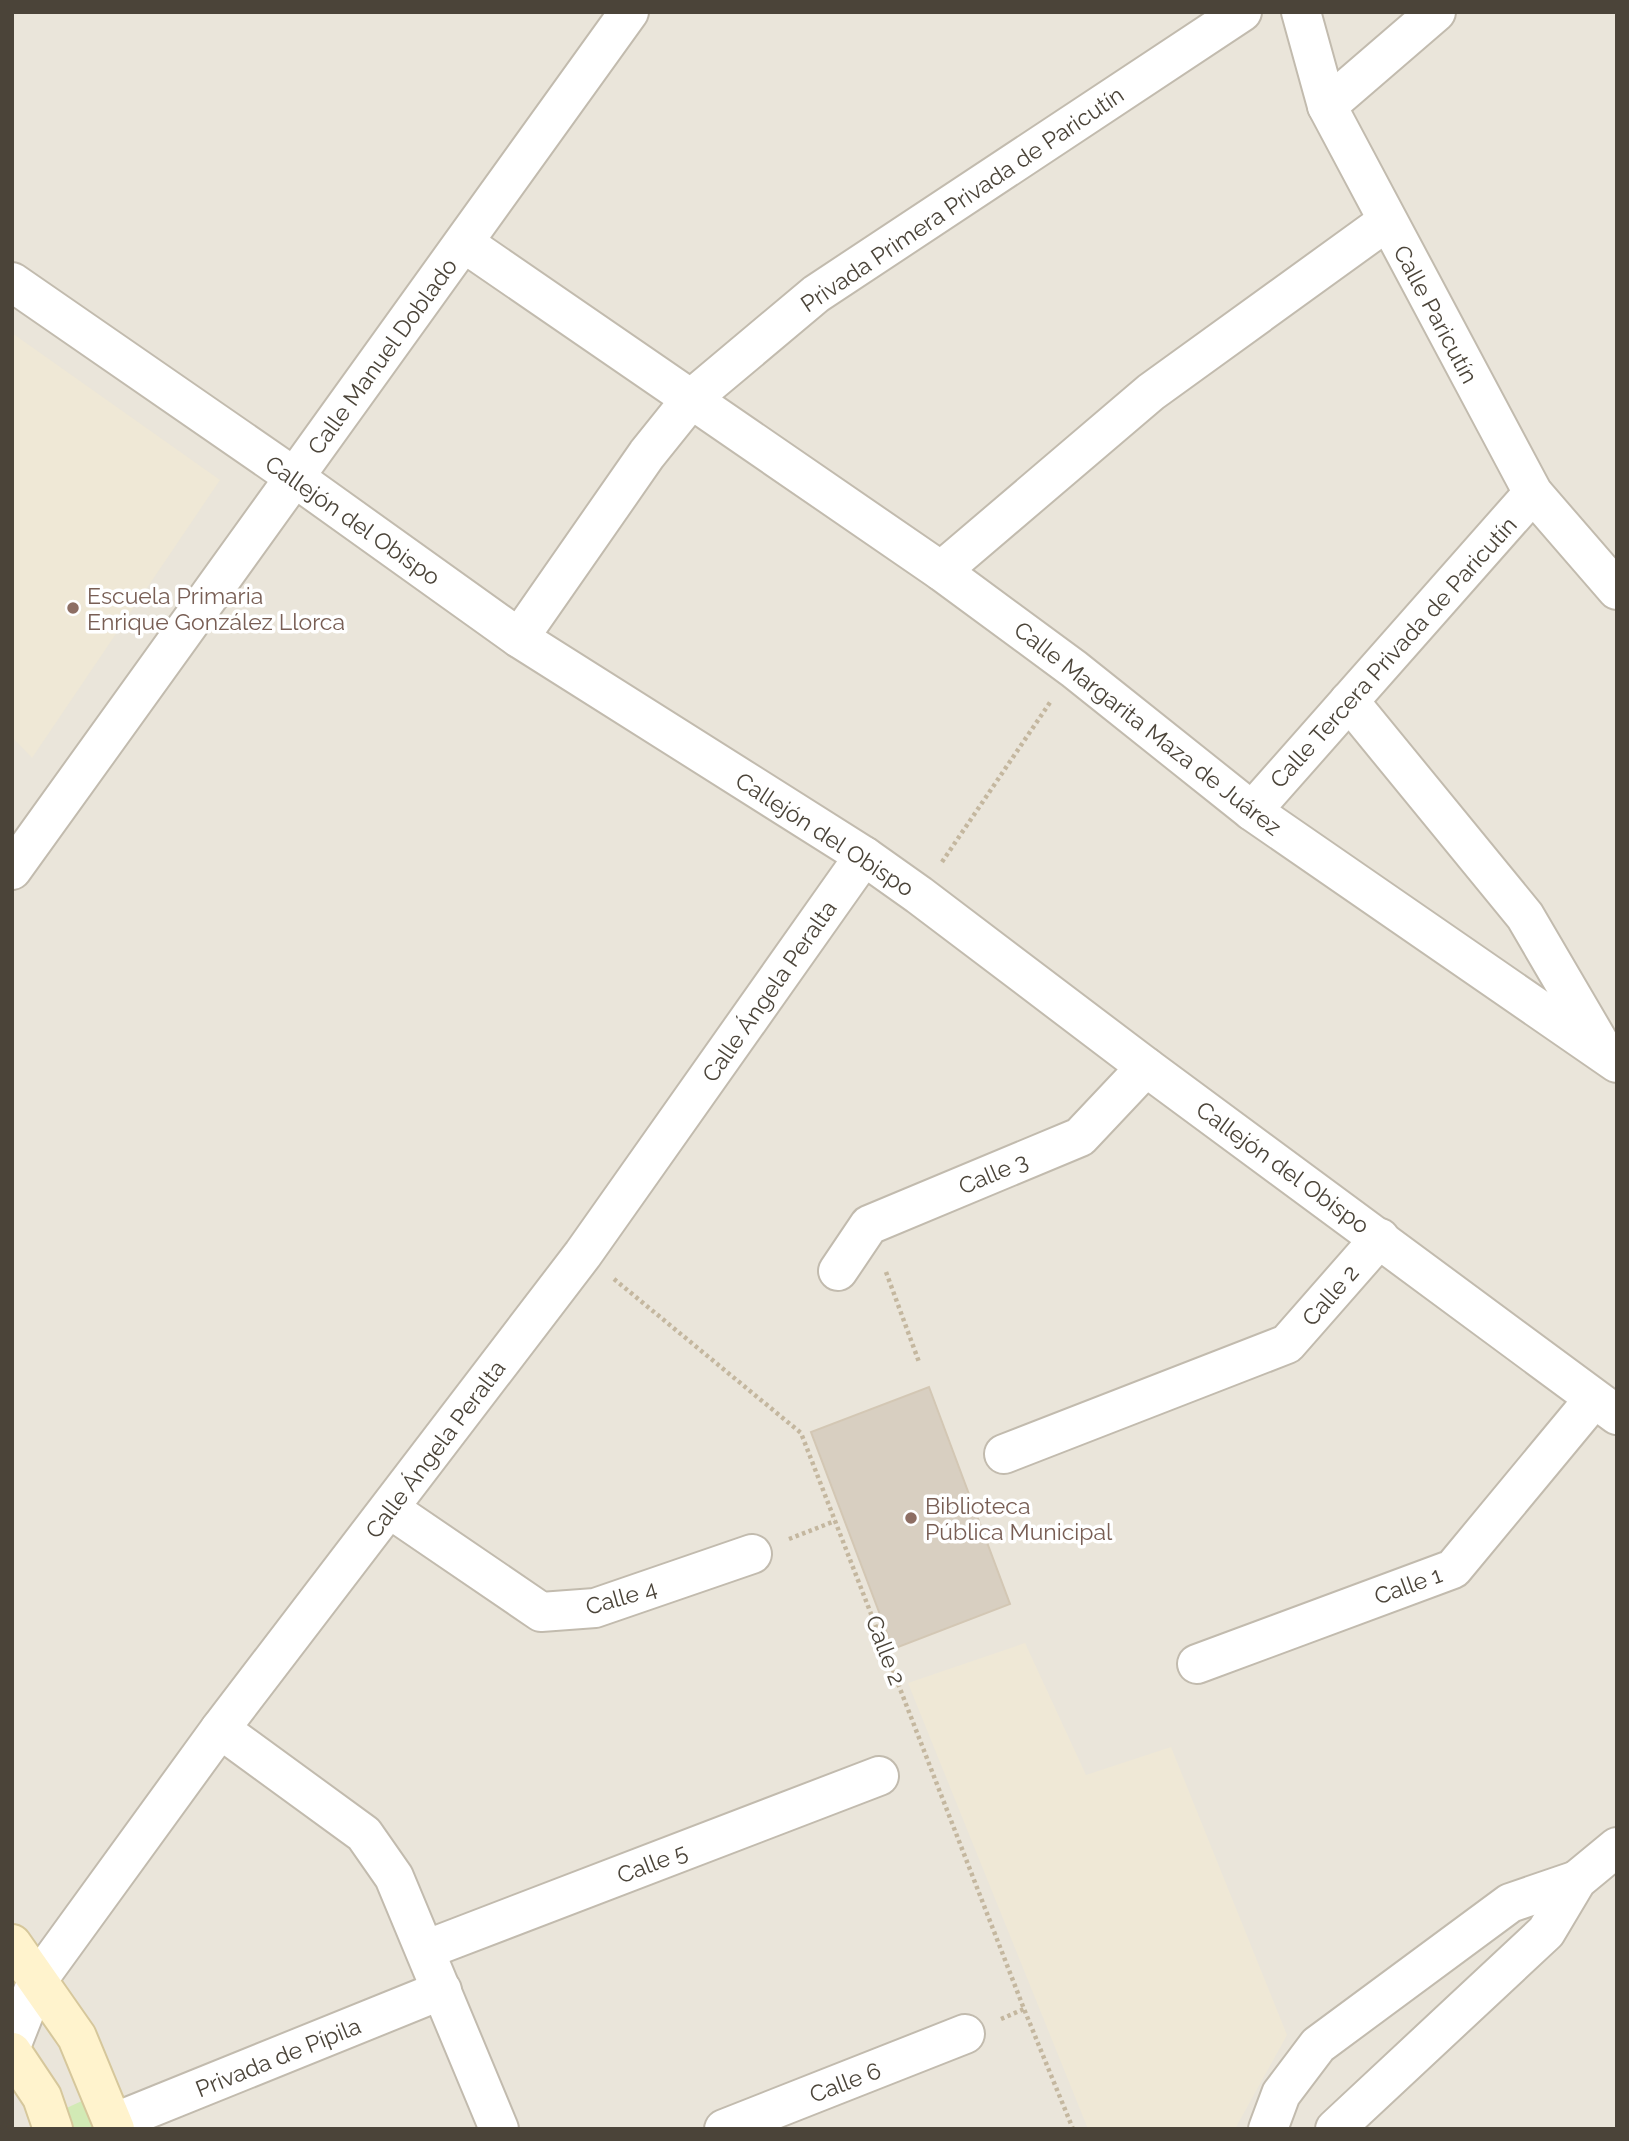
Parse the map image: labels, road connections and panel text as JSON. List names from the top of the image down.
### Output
{
  "streets": {
    "street": [
      "Privada Primera Privada de Paricutín",
      "Calle Paricutín",
      "Calle Manuel Doblado",
      "Callejón del Obispo",
      "Calle Tercera Privada de Paricutín",
      "Calle Margarita Maza de Juárez",
      "Calle Ángela Peralta",
      "Calle 3",
      "Calle 2",
      "Calle 1",
      "Calle 4",
      "Calle 5",
      "Privada de Pípila",
      "Calle 6"
    ]
  },
  "crossings": [
    ["Privada Primera Privada de Paricutín", "Calle Margarita Maza de Juárez"],
    ["Calle Paricutín", "Calle Tercera Privada de Paricutín"],
    ["Calle Manuel Doblado", "Callejón del Obispo"],
    ["Calle Manuel Doblado", "Calle Margarita Maza de Juárez"],
    ["Callejón del Obispo", "Calle Ángela Peralta"],
    ["Callejón del Obispo", "Calle 3"],
    ["Callejón del Obispo", "Calle 2"],
    ["Callejón del Obispo", "Calle 1"],
    ["Calle Tercera Privada de Paricutín", "Calle Margarita Maza de Juárez"],
    ["Calle Ángela Peralta", "Calle 2"],
    ["Calle Ángela Peralta", "Calle 4"]
  ],
  "places": ["Escuela Primaria Enrique González Llorca", "Biblioteca Pública Municipal"]
}
